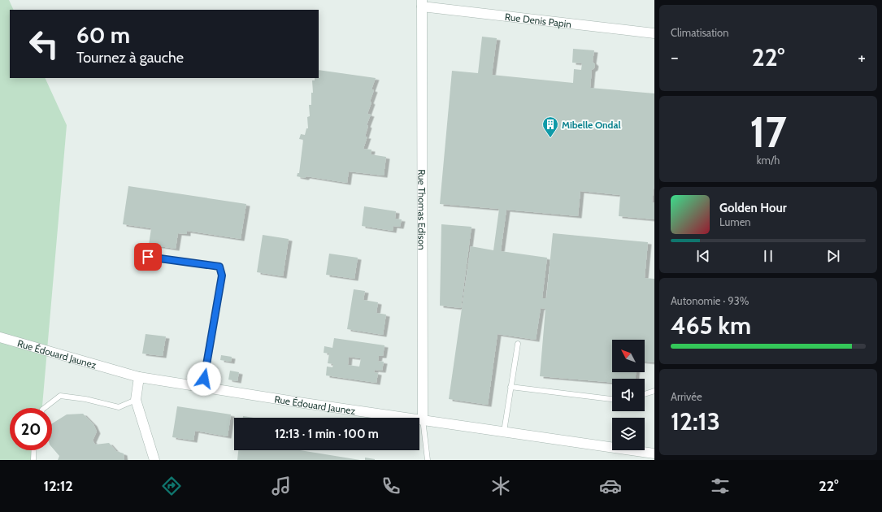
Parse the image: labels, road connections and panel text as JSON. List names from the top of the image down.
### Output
{
  "streets": {
    "street": ["Rue Denis Papin", "Rue Thomas Edison", "Rue Édouard Jaunez"]
  },
  "crossings": [
    ["Rue Denis Papin", "Rue Thomas Edison"],
    ["Rue Thomas Edison", "Rue Édouard Jaunez"]
  ],
  "places": {
    "building": ["Mibelle Ondal"]
  },
  "north": "top left",
  "page": {
    "tile": [
      "Climatisation",
      ["17", "km/h"],
      ["Autonomie · 93%", "465 km"],
      ["Arrivée", "12:13"]
    ],
    "turn": ["60 m", "Tournez à gauche"],
    "heat": ["−", "22°", "+"],
    "song": ["Golden Hour", "Lumen"],
    "limit": "20",
    "trip": "12:13 · 1 min · 100 m",
    "tabs": ["12:12", "22°"]
  }
}
